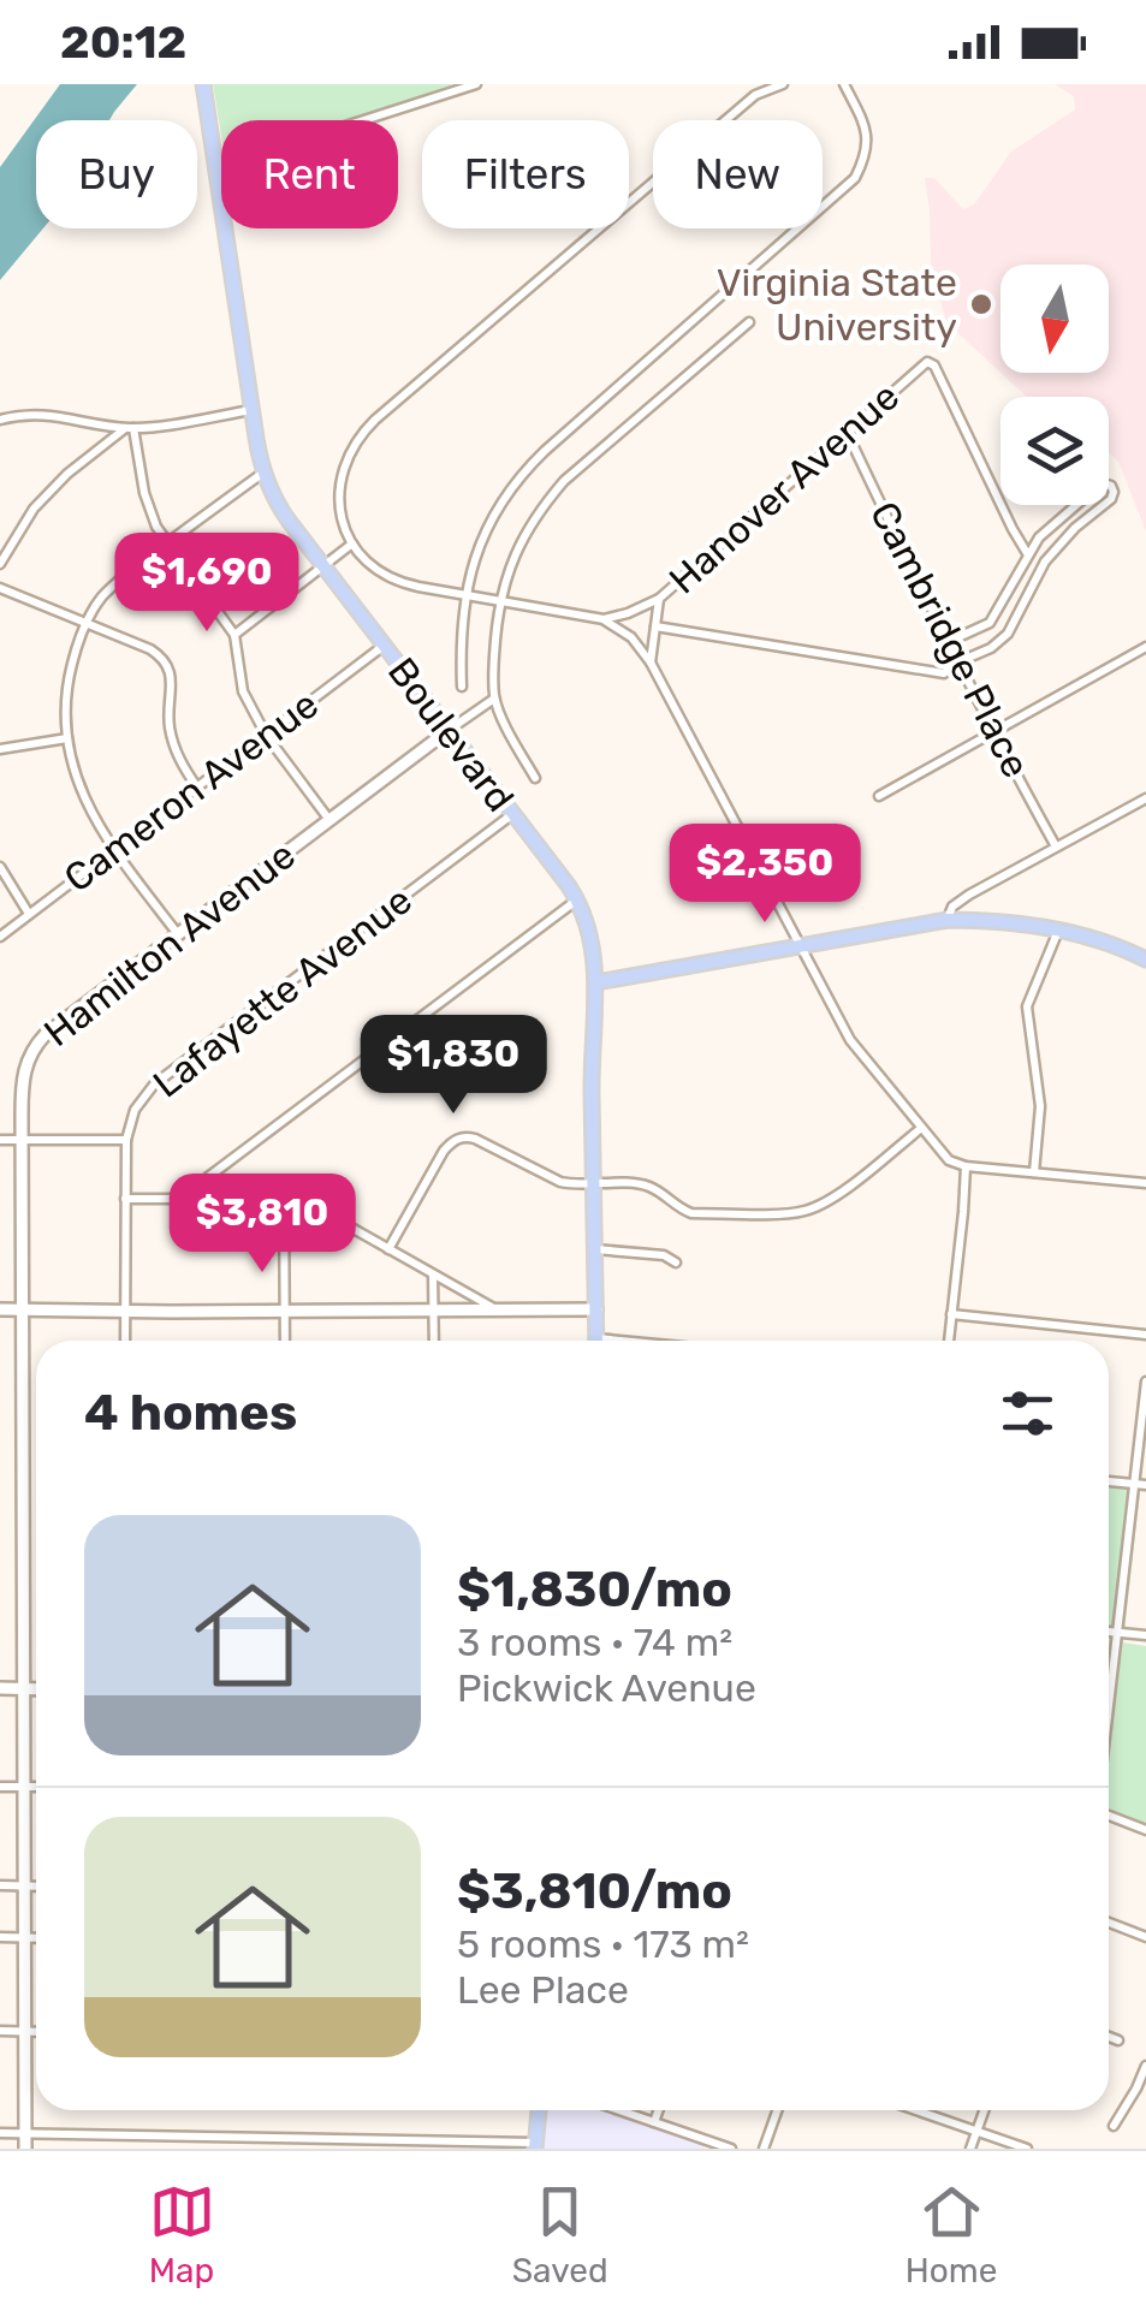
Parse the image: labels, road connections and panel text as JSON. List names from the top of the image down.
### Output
{
  "streets": {
    "main road": ["Boulevard"],
    "street": [
      "Hanover Avenue",
      "Cambridge Place",
      "Cameron Avenue",
      "Hamilton Avenue",
      "Lafayette Avenue"
    ]
  },
  "crossings": [
    ["Hanover Avenue", "Cambridge Place"],
    ["Boulevard", "Cameron Avenue"],
    ["Boulevard", "Hamilton Avenue"],
    ["Boulevard", "Lafayette Avenue"]
  ],
  "places": ["Virginia State University"],
  "north": "bottom",
  "page": {
    "status": "20:12",
    "chip": [
      "Buy",
      "Rent",
      "Filters",
      "New"
    ],
    "price": [
      "$1,690",
      "$2,350",
      "$1,830",
      "$3,810"
    ],
    "heading": "4 homes",
    "list": [
      {
        "name": "$1,830/mo",
        "note": "3 rooms · 74 m² · Pickwick Avenue"
      },
      {
        "name": "$3,810/mo",
        "note": "5 rooms · 173 m² · Lee Place"
      }
    ],
    "tabs": ["Map", "Saved", "Home"]
  }
}
